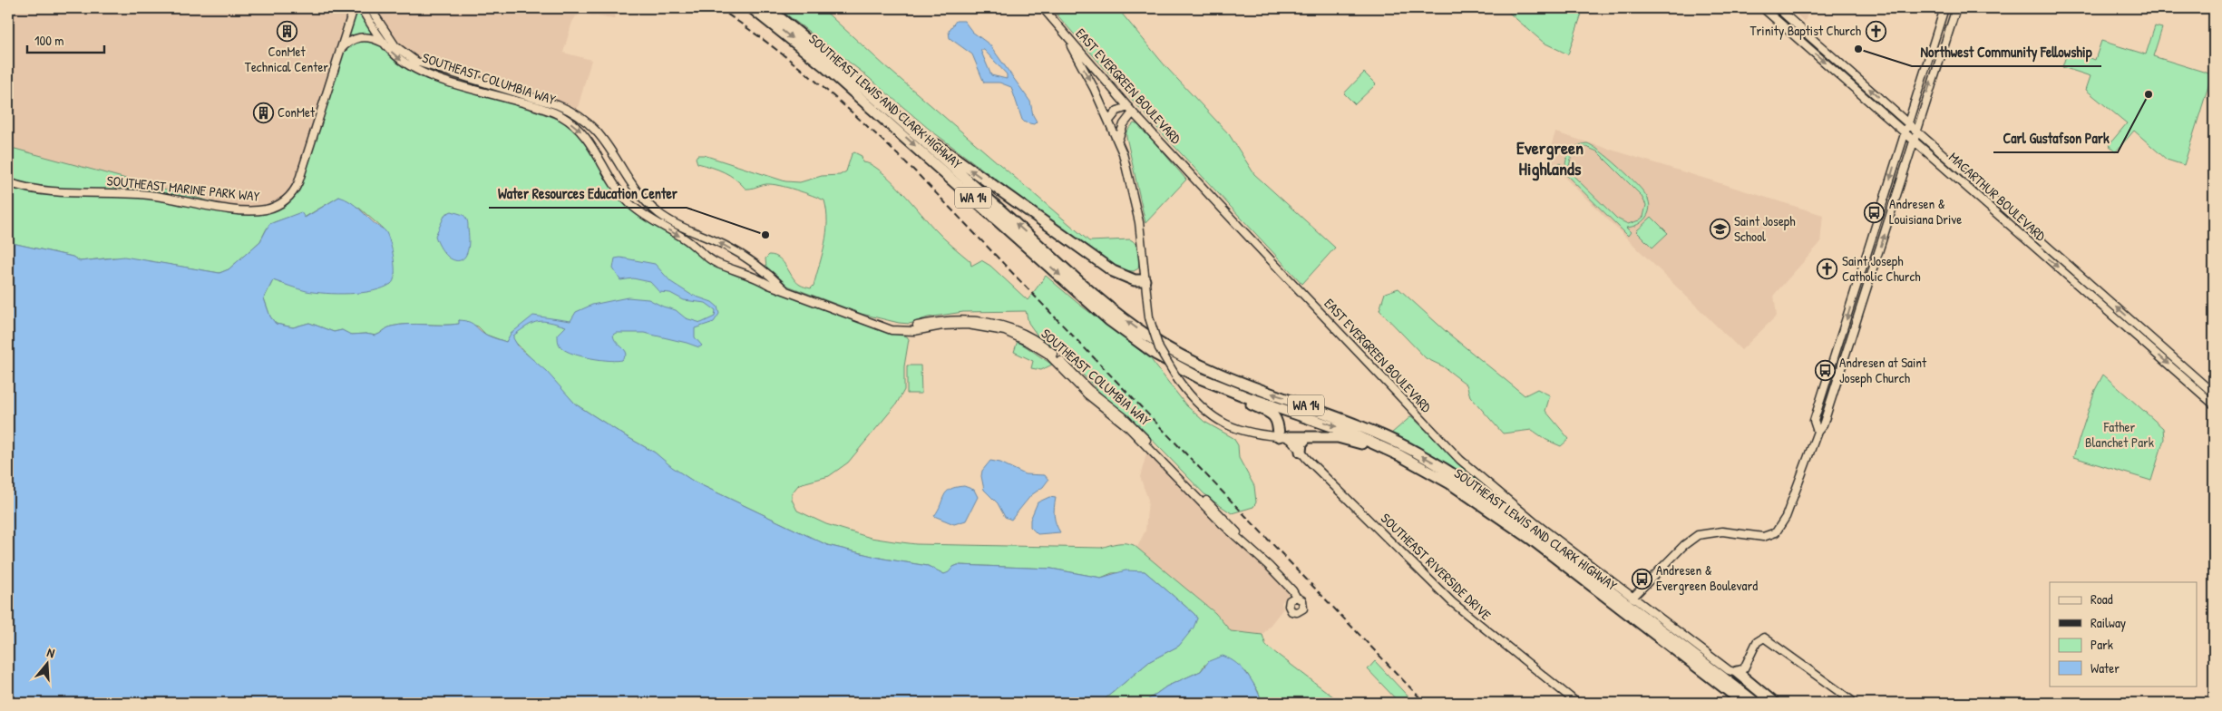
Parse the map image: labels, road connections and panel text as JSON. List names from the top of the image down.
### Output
{
  "streets": {
    "highway": ["SOUTHEAST LEWIS AND CLARK HIGHWAY", "WA 14"],
    "street": [
      "SOUTHEAST COLUMBIA WAY",
      "EAST EVERGREEN BOULEVARD",
      "SOUTHEAST MARINE PARK WAY",
      "MACARTHUR BOULEVARD",
      "SOUTHEAST RIVERSIDE DRIVE"
    ]
  },
  "districts": ["Evergreen Highlands"],
  "parks": ["Father Blanchet Park"],
  "places": {
    "building": ["ConMet Technical Center", "ConMet"],
    "church": ["Trinity Baptist Church", "Saint Joseph Catholic Church"],
    "other": ["Northwest Community Fellowship", "Carl Gustafson Park", "Water Resources Education Center"],
    "bus stop": ["Andresen & Louisiana Drive", "Andresen at Saint Joseph Church", "Andresen & Evergreen Boulevard"],
    "school or university": ["Saint Joseph School"]
  },
  "legend": [
    "Road",
    "Railway",
    "Park",
    "Water"
  ],
  "scale_bar": "100 m",
  "north": "top"
}
